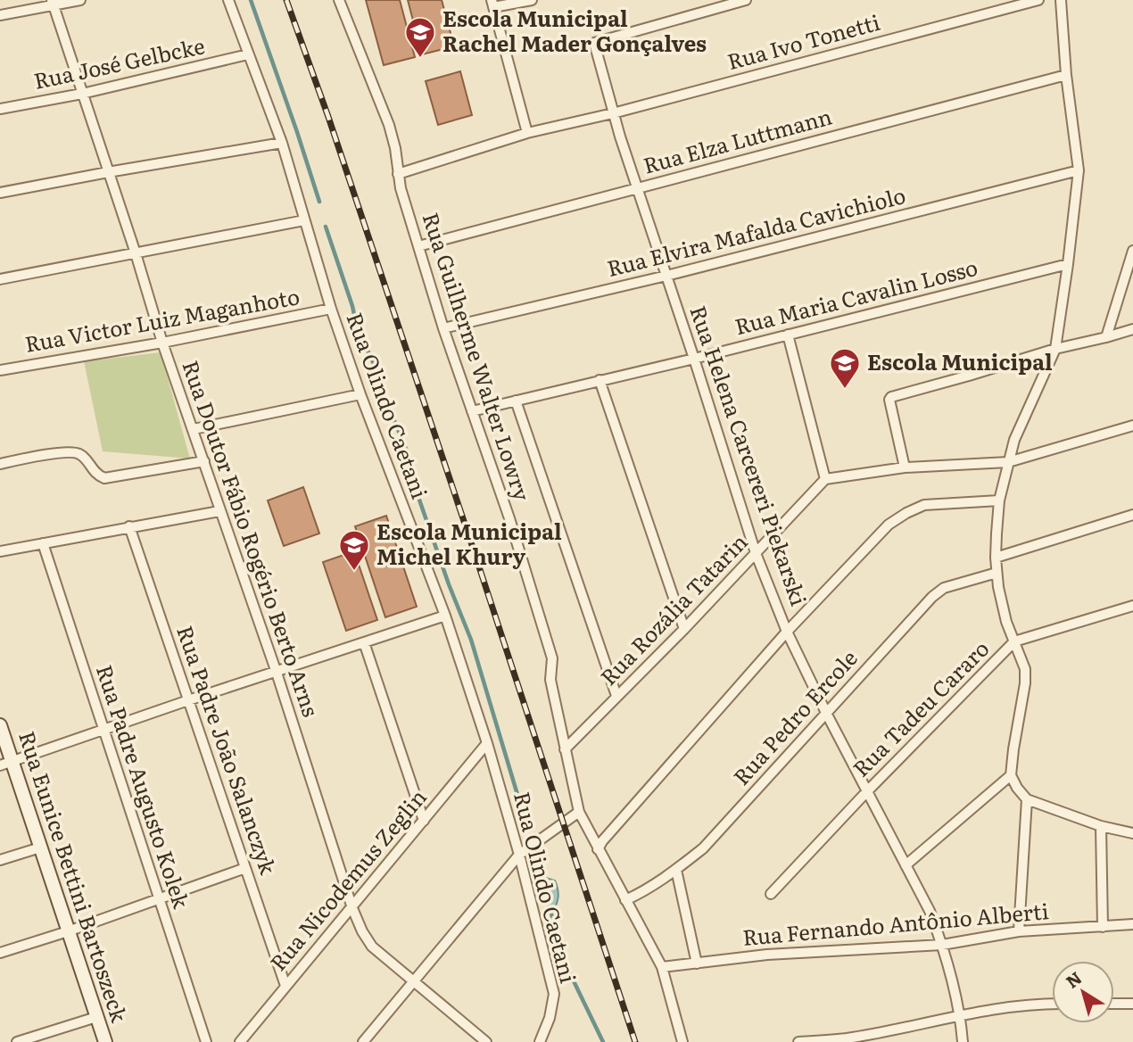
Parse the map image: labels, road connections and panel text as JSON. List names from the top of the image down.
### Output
{
  "streets": {
    "street": [
      "Rua Ivo Tonetti",
      "Rua José Gelbcke",
      "Rua Elza Luttmann",
      "Rua Elvira Mafalda Cavichiolo",
      "Rua Maria Cavalin Losso",
      "Rua Victor Luiz Maganhoto",
      "Rua Guilherme Walter Lowry",
      "Rua Olindo Caetani",
      "Rua Helena Carcereri Piekarski",
      "Rua Doutor Fábio Rogério Berto Arns",
      "Rua Rozália Tatarin",
      "Rua Tadeu Cararo",
      "Rua Pedro Ercole",
      "Rua Padre João Salanczyk",
      "Rua Padre Augusto Kolek",
      "Rua Eunice Bettini Bartoszeck",
      "Rua Nicodemus Zeglin",
      "Rua Fernando Antônio Alberti"
    ]
  },
  "crossings": [
    ["Rua Ivo Tonetti", "Rua Guilherme Walter Lowry"],
    ["Rua Ivo Tonetti", "Rua Helena Carcereri Piekarski"],
    ["Rua José Gelbcke", "Rua Olindo Caetani"],
    ["Rua José Gelbcke", "Rua Doutor Fábio Rogério Berto Arns"],
    ["Rua Elza Luttmann", "Rua Guilherme Walter Lowry"],
    ["Rua Elza Luttmann", "Rua Helena Carcereri Piekarski"],
    ["Rua Elvira Mafalda Cavichiolo", "Rua Guilherme Walter Lowry"],
    ["Rua Elvira Mafalda Cavichiolo", "Rua Helena Carcereri Piekarski"],
    ["Rua Maria Cavalin Losso", "Rua Guilherme Walter Lowry"],
    ["Rua Maria Cavalin Losso", "Rua Helena Carcereri Piekarski"],
    ["Rua Victor Luiz Maganhoto", "Rua Olindo Caetani"],
    ["Rua Victor Luiz Maganhoto", "Rua Doutor Fábio Rogério Berto Arns"],
    ["Rua Guilherme Walter Lowry", "Rua Rozália Tatarin"],
    ["Rua Guilherme Walter Lowry", "Rua Pedro Ercole"],
    ["Rua Guilherme Walter Lowry", "Rua Fernando Antônio Alberti"],
    ["Rua Olindo Caetani", "Rua Nicodemus Zeglin"],
    ["Rua Helena Carcereri Piekarski", "Rua Rozália Tatarin"],
    ["Rua Helena Carcereri Piekarski", "Rua Tadeu Cararo"],
    ["Rua Helena Carcereri Piekarski", "Rua Pedro Ercole"],
    ["Rua Helena Carcereri Piekarski", "Rua Fernando Antônio Alberti"],
    ["Rua Doutor Fábio Rogério Berto Arns", "Rua Nicodemus Zeglin"],
    ["Rua Padre João Salanczyk", "Rua Nicodemus Zeglin"]
  ],
  "places": {
    "school or university": ["Escola Municipal Rachel Mader Gonçalves", "Escola Municipal", "Escola Municipal Michel Khury"]
  },
  "north": "top left"
}
